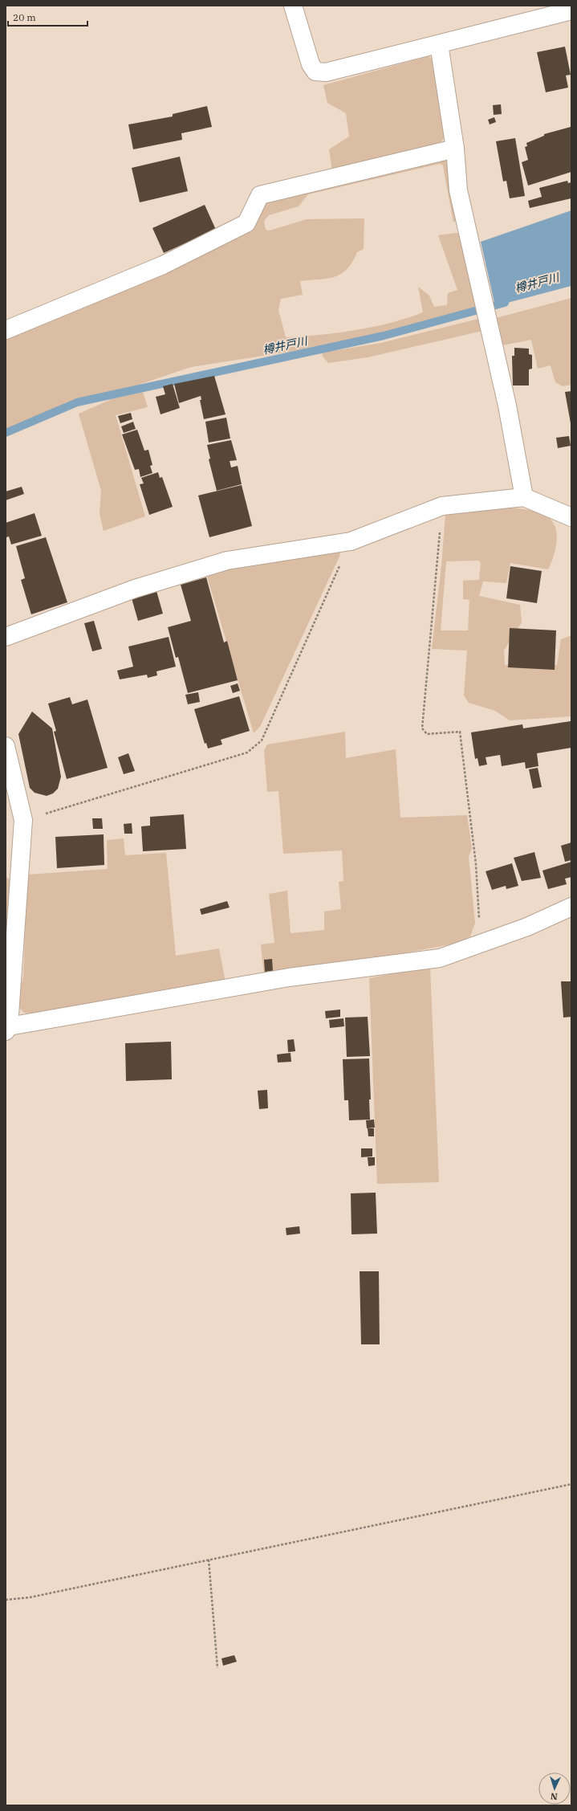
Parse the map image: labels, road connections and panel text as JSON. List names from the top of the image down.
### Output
{
  "water": ["樽井戸川"],
  "scale_bar": "20 m",
  "north": "bottom"
}
